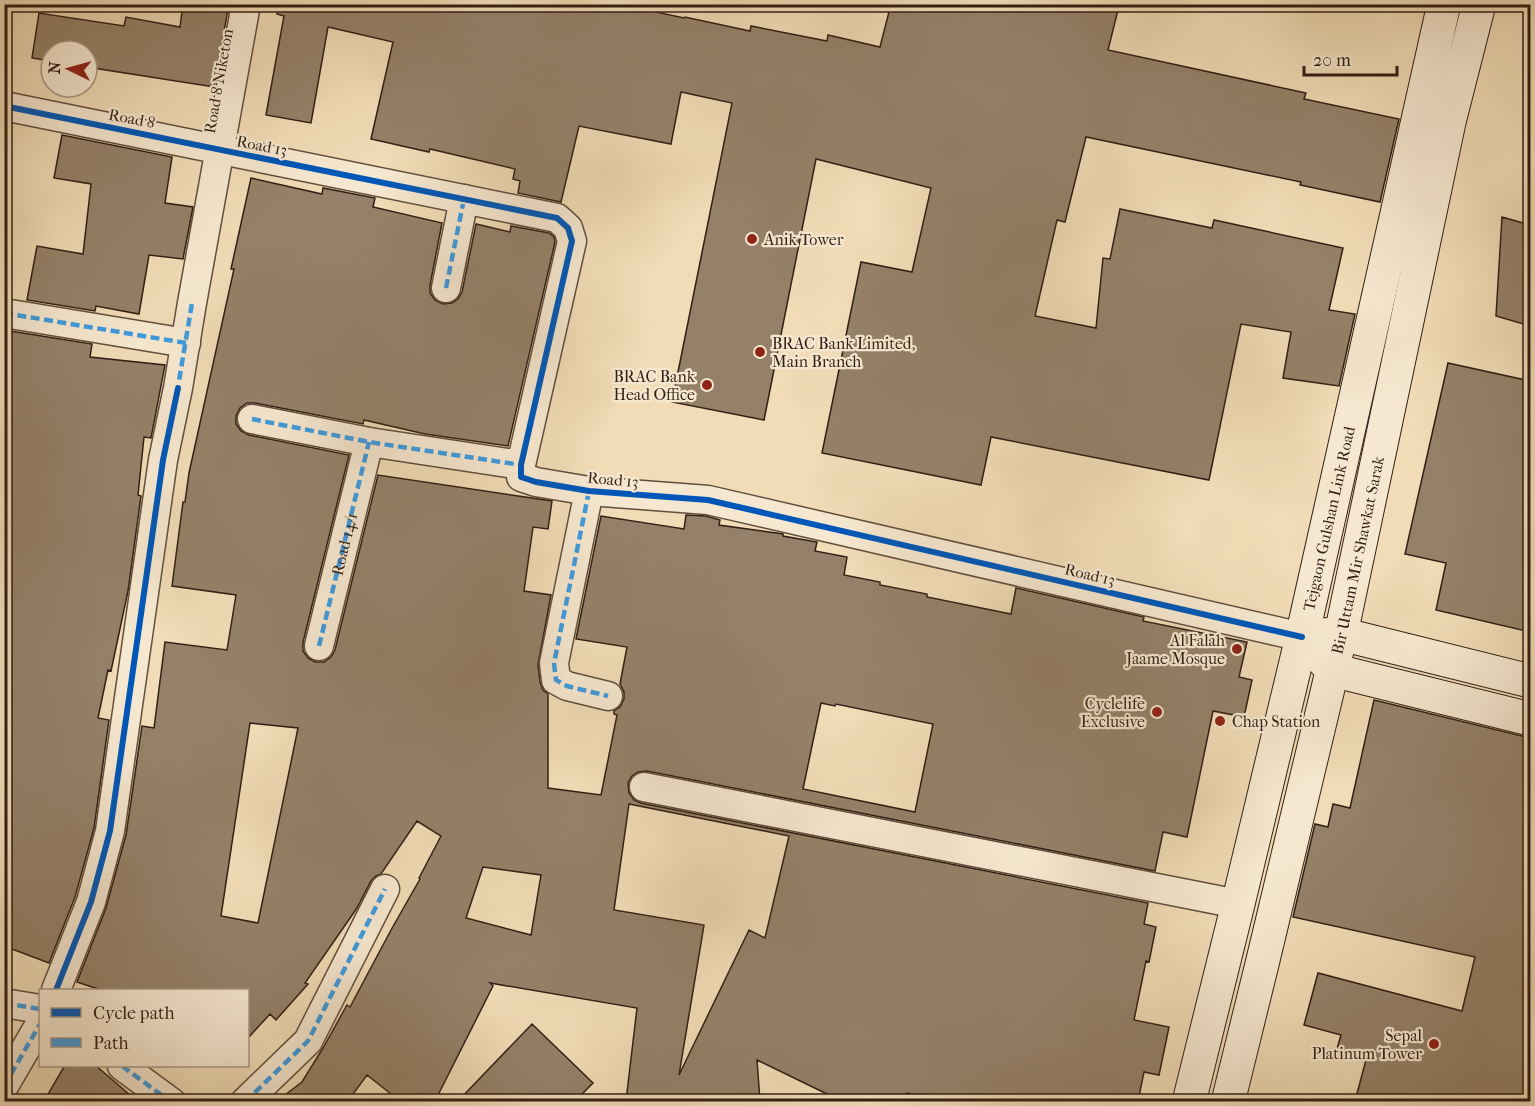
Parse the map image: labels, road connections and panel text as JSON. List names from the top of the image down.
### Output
{
  "streets": {
    "main road": ["Tejgaon Gulshan Link Road", "Bir Uttam Mir Shawkat Sarak"],
    "street": [
      "Road 8 Niketon",
      "Road 8",
      "Road 13",
      "Road 14/1"
    ]
  },
  "crossings": [
    ["Road 8 Niketon", "Road 8"],
    ["Road 8 Niketon", "Road 13"],
    ["Road 8", "Road 13"],
    ["Road 13", "Tejgaon Gulshan Link Road"]
  ],
  "places": [
    "Anik Tower",
    "BRAC Bank Limited, Main Branch",
    "BRAC Bank Head Office",
    "Al Falah Jaame Mosque",
    "Cyclelife Exclusive",
    "Chap Station",
    "Sepal Platinum Tower"
  ],
  "legend": ["Cycle path", "Path"],
  "scale_bar": "20 m",
  "north": "left"
}
